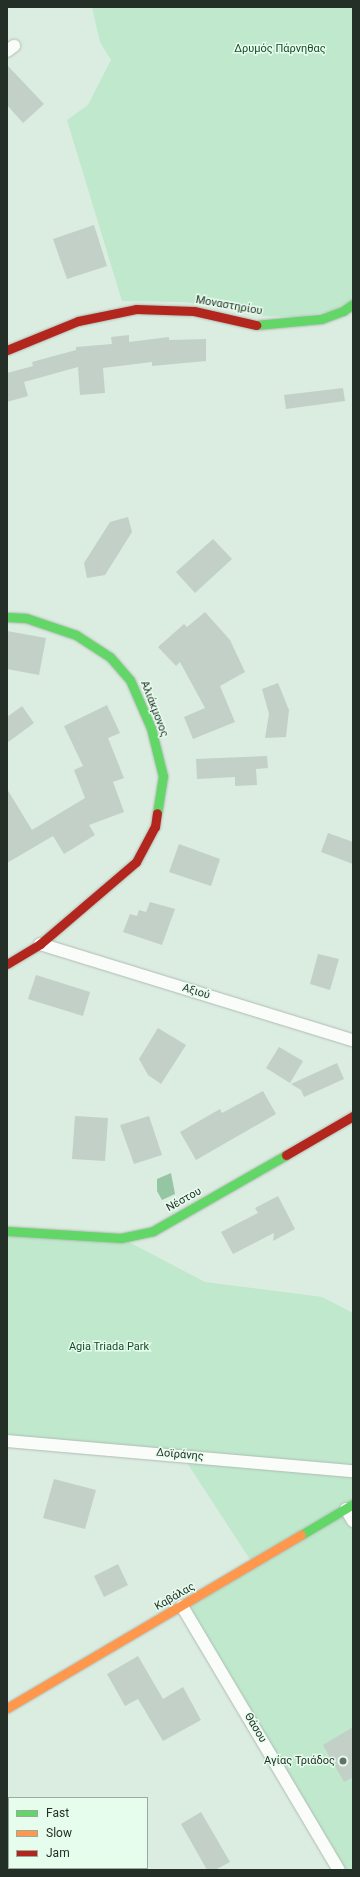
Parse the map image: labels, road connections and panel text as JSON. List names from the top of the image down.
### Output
{
  "streets": {
    "street": [
      "Μοναστηρίου",
      "Αλιάκμονος",
      "Αξιού",
      "Νέστου",
      "Δοϊράνης",
      "Καβάλας",
      "Θάσου"
    ]
  },
  "crossings": [
    ["Αλιάκμονος", "Αξιού"],
    ["Καβάλας", "Θάσου"]
  ],
  "parks": ["Δρυμός Πάρνηθας", "Agia Triada Park"],
  "places": ["Αγίας Τριάδος"],
  "legend": ["Fast", "Slow", "Jam"]
}
